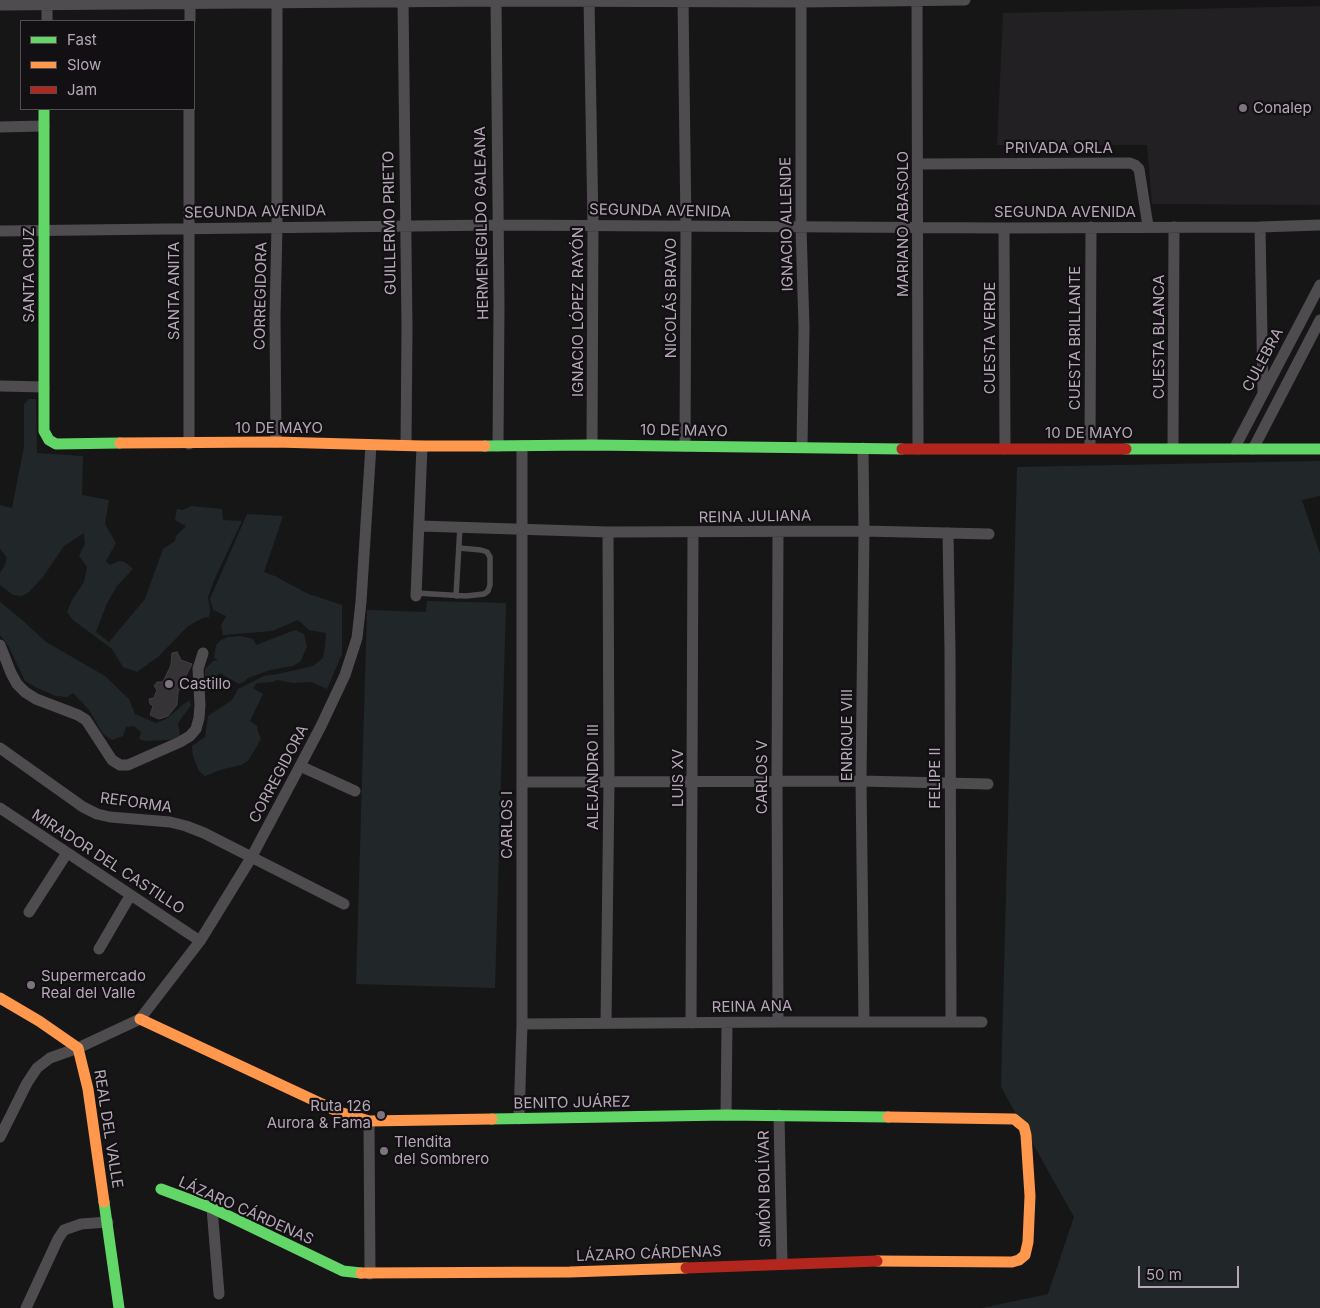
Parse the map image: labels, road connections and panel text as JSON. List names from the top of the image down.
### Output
{
  "streets": {
    "street": [
      "PRIVADA ORLA",
      "SEGUNDA AVENIDA",
      "GUILLERMO PRIETO",
      "HERMENEGILDO GALEANA",
      "IGNACIO ALLENDE",
      "MARIANO ABASOLO",
      "SANTA CRUZ",
      "SANTA ANITA",
      "CORREGIDORA",
      "NICOLÁS BRAVO",
      "IGNACIO LÓPEZ RAYÓN",
      "CUESTA BLANCA",
      "CUESTA VERDE",
      "CUESTA BRILLANTE",
      "CULEBRA",
      "10 DE MAYO",
      "REINA JULIANA",
      "ENRIQUE VIII",
      "ALEJANDRO III",
      "CARLOS V",
      "LUIS XV",
      "FELIPE II",
      "REFORMA",
      "CARLOS I",
      "MIRADOR DEL CASTILLO",
      "REINA ANA",
      "BENITO JUÁREZ",
      "REAL DEL VALLE",
      "SIMÓN BOLÍVAR",
      "LÁZARO CÁRDENAS"
    ]
  },
  "crossings": [
    ["PRIVADA ORLA", "SEGUNDA AVENIDA"],
    ["PRIVADA ORLA", "MARIANO ABASOLO"],
    ["SEGUNDA AVENIDA", "GUILLERMO PRIETO"],
    ["SEGUNDA AVENIDA", "HERMENEGILDO GALEANA"],
    ["SEGUNDA AVENIDA", "IGNACIO ALLENDE"],
    ["SEGUNDA AVENIDA", "MARIANO ABASOLO"],
    ["SEGUNDA AVENIDA", "SANTA CRUZ"],
    ["SEGUNDA AVENIDA", "SANTA ANITA"],
    ["SEGUNDA AVENIDA", "CORREGIDORA"],
    ["SEGUNDA AVENIDA", "NICOLÁS BRAVO"],
    ["SEGUNDA AVENIDA", "IGNACIO LÓPEZ RAYÓN"],
    ["SEGUNDA AVENIDA", "CUESTA BLANCA"],
    ["SEGUNDA AVENIDA", "CUESTA VERDE"],
    ["SEGUNDA AVENIDA", "CUESTA BRILLANTE"],
    ["GUILLERMO PRIETO", "10 DE MAYO"],
    ["HERMENEGILDO GALEANA", "10 DE MAYO"],
    ["IGNACIO ALLENDE", "10 DE MAYO"],
    ["MARIANO ABASOLO", "10 DE MAYO"],
    ["SANTA CRUZ", "10 DE MAYO"],
    ["SANTA ANITA", "10 DE MAYO"],
    ["CORREGIDORA", "10 DE MAYO"],
    ["CORREGIDORA", "REFORMA"],
    ["CORREGIDORA", "MIRADOR DEL CASTILLO"],
    ["CORREGIDORA", "BENITO JUÁREZ"],
    ["CORREGIDORA", "REAL DEL VALLE"],
    ["NICOLÁS BRAVO", "10 DE MAYO"],
    ["IGNACIO LÓPEZ RAYÓN", "10 DE MAYO"],
    ["CUESTA BLANCA", "10 DE MAYO"],
    ["CUESTA VERDE", "10 DE MAYO"],
    ["CUESTA BRILLANTE", "10 DE MAYO"],
    ["CULEBRA", "10 DE MAYO"],
    ["10 DE MAYO", "ENRIQUE VIII"],
    ["10 DE MAYO", "CARLOS I"],
    ["REINA JULIANA", "ENRIQUE VIII"],
    ["REINA JULIANA", "ALEJANDRO III"],
    ["REINA JULIANA", "CARLOS V"],
    ["REINA JULIANA", "LUIS XV"],
    ["REINA JULIANA", "FELIPE II"],
    ["REINA JULIANA", "CARLOS I"],
    ["ENRIQUE VIII", "REINA ANA"],
    ["ALEJANDRO III", "REINA ANA"],
    ["CARLOS V", "REINA ANA"],
    ["LUIS XV", "REINA ANA"],
    ["FELIPE II", "REINA ANA"],
    ["CARLOS I", "REINA ANA"],
    ["CARLOS I", "BENITO JUÁREZ"],
    ["BENITO JUÁREZ", "SIMÓN BOLÍVAR"],
    ["BENITO JUÁREZ", "LÁZARO CÁRDENAS"],
    ["SIMÓN BOLÍVAR", "LÁZARO CÁRDENAS"]
  ],
  "places": [
    "Conalep",
    "Castillo",
    "Supermercado Real del Valle",
    "Ruta 126 Aurora & Fama",
    "TIendita del Sombrero"
  ],
  "legend": ["Fast", "Slow", "Jam"],
  "scale_bar": "50 m"
}
